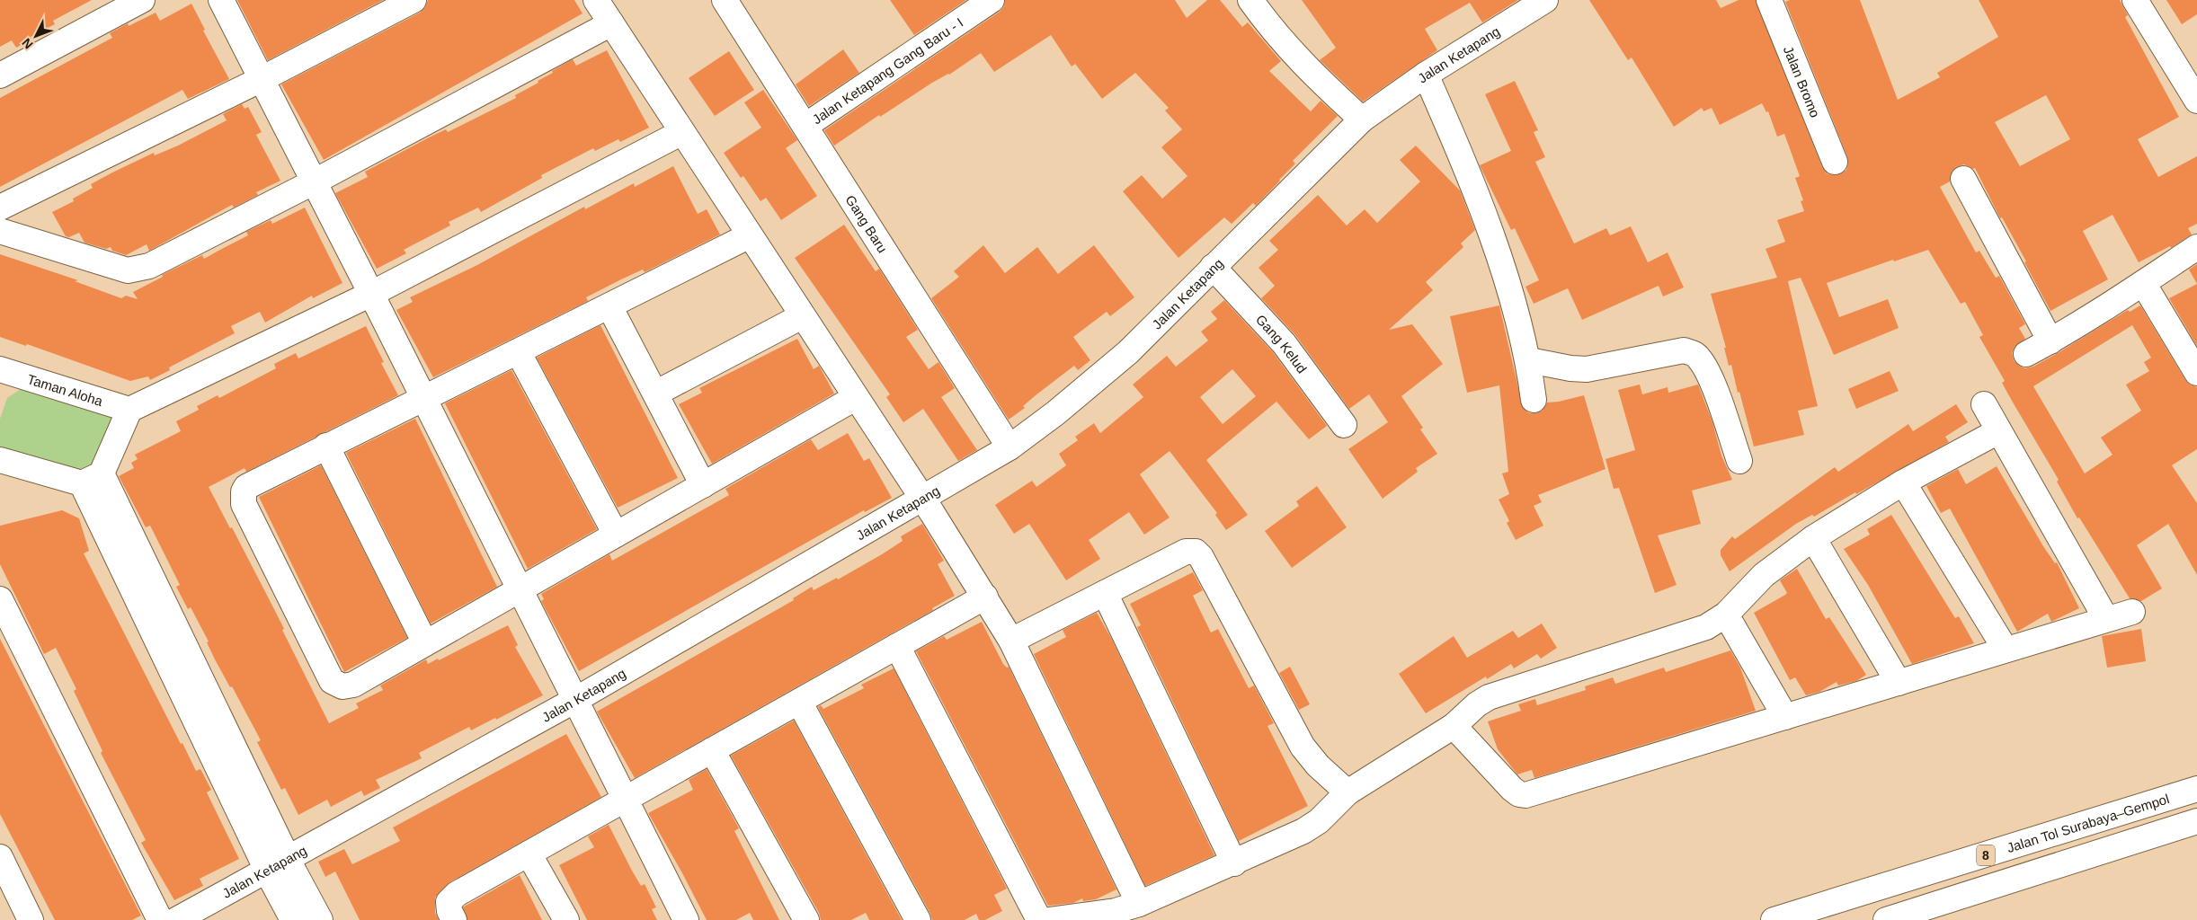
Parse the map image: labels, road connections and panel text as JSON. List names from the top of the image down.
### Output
{
  "streets": {
    "main road": [
      "Jalan Ketapang",
      "Jalan Ketapang Gang Baru - I",
      "Jalan Bromo",
      "Gang Baru",
      "Gang Kelud",
      "Taman Aloha",
      "Jalan Tol Surabaya–Gempol",
      "8"
    ]
  },
  "crossings": [
    ["Jalan Ketapang", "Gang Baru"],
    ["Jalan Ketapang", "Gang Kelud"],
    ["Jalan Ketapang Gang Baru - I", "Gang Baru"]
  ],
  "north": "bottom left"
}
